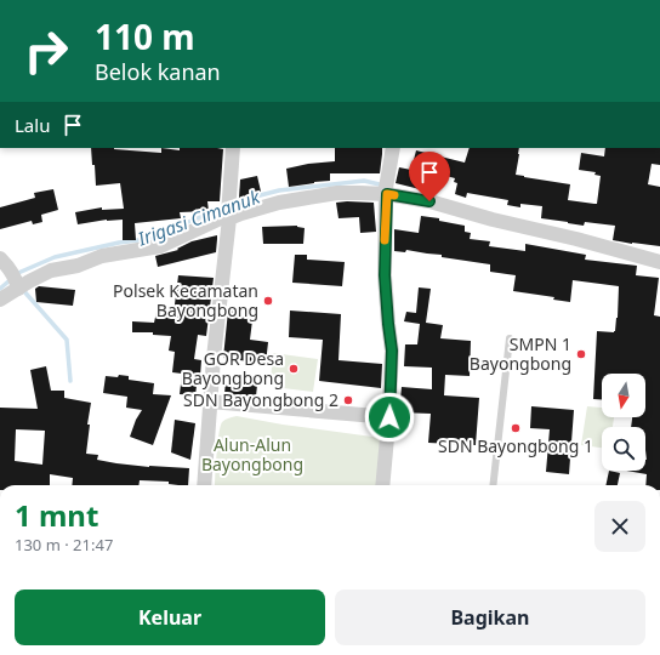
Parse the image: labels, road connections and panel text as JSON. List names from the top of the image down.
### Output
{
  "water": ["Irigasi Cimanuk"],
  "parks": ["Alun-Alun Bayongbong"],
  "places": [
    "Polsek Kecamatan Bayongbong",
    "SMPN 1 Bayongbong",
    "GOR Desa Bayongbong",
    "SDN Bayongbong 2",
    "SDN Bayongbong 1"
  ],
  "north": "bottom",
  "page": {
    "turn": ["110 m", "Belok kanan"],
    "then": "Lalu",
    "heading": ["1 mnt", "130 m · 21:47"],
    "buttons": ["Keluar", "Bagikan"]
  }
}
